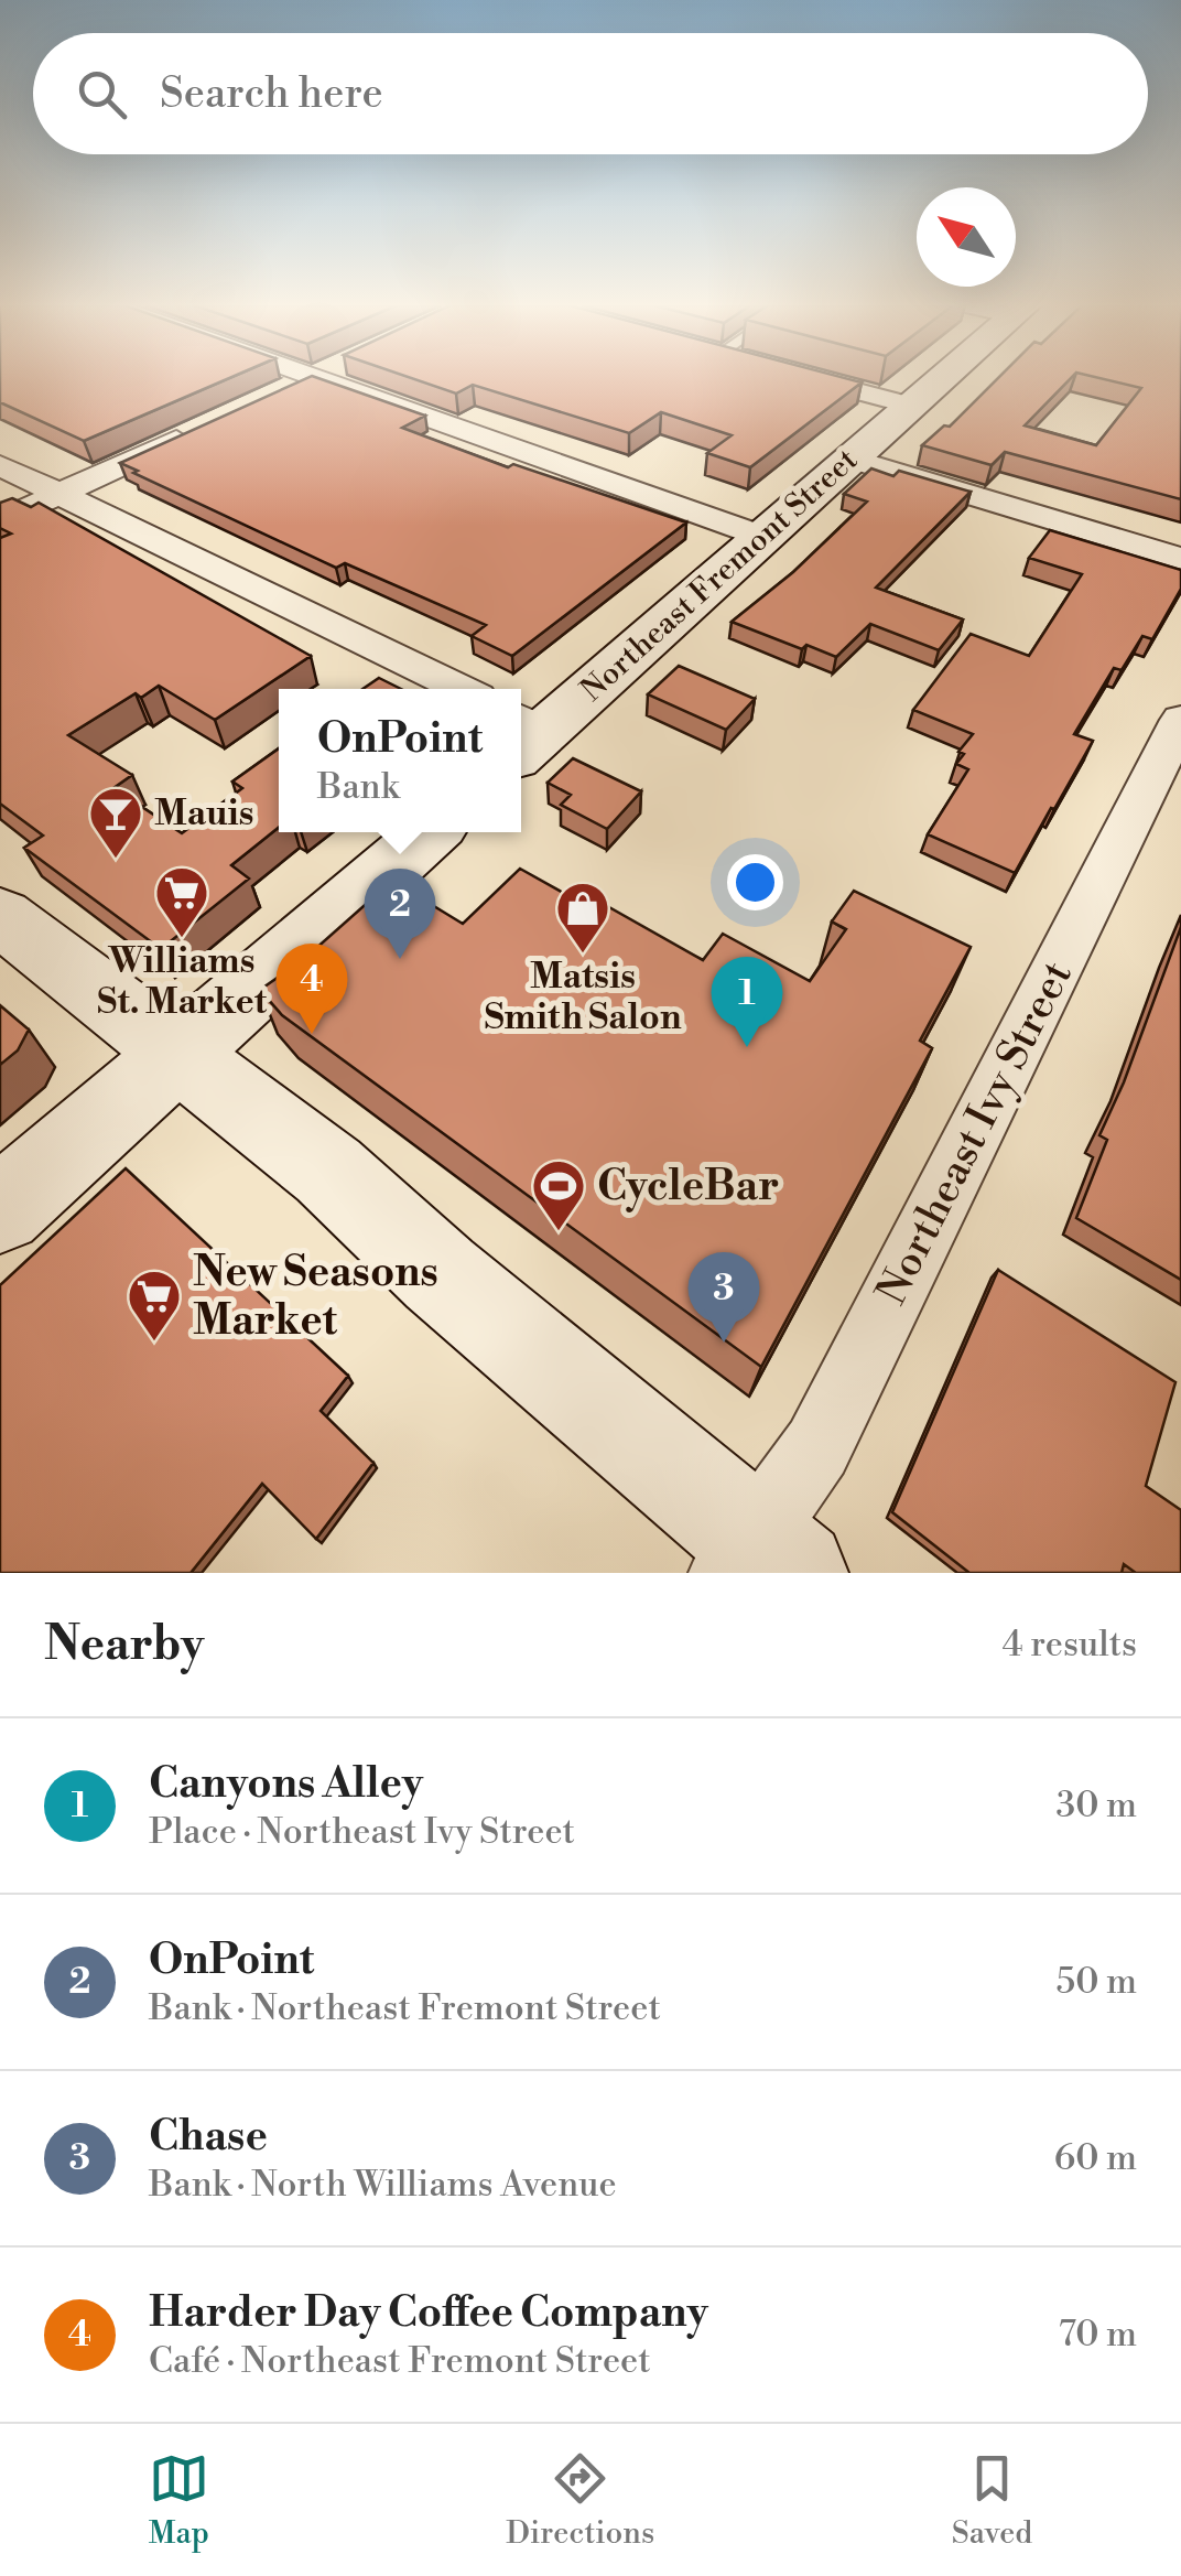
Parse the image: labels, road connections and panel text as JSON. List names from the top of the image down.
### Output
{
  "streets": {
    "main road": ["Northeast Fremont Street"],
    "street": ["Northeast Ivy Street"]
  },
  "places": {
    "bar": ["Mauis"],
    "supermarket": ["Williams St. Market", "New Seasons Market"],
    "shop": ["Matsis Smith Salon"],
    "sports": ["CycleBar"]
  },
  "north": "top left",
  "page": {
    "search": "Search here",
    "popup": ["OnPoint", "Bank"],
    "pins": [
      "2",
      "4",
      "1",
      "3"
    ],
    "heading": ["Nearby", "4 results"],
    "list": [
      {
        "mark": "1",
        "name": "Canyons Alley",
        "note": "Place · Northeast Ivy Street",
        "value": "30 m"
      },
      {
        "mark": "2",
        "name": "OnPoint",
        "note": "Bank · Northeast Fremont Street",
        "value": "50 m"
      },
      {
        "mark": "3",
        "name": "Chase",
        "note": "Bank · North Williams Avenue",
        "value": "60 m"
      },
      {
        "mark": "4",
        "name": "Harder Day Coffee Company",
        "note": "Café · Northeast Fremont Street",
        "value": "70 m"
      }
    ],
    "nav": ["Map", "Directions", "Saved"]
  }
}
